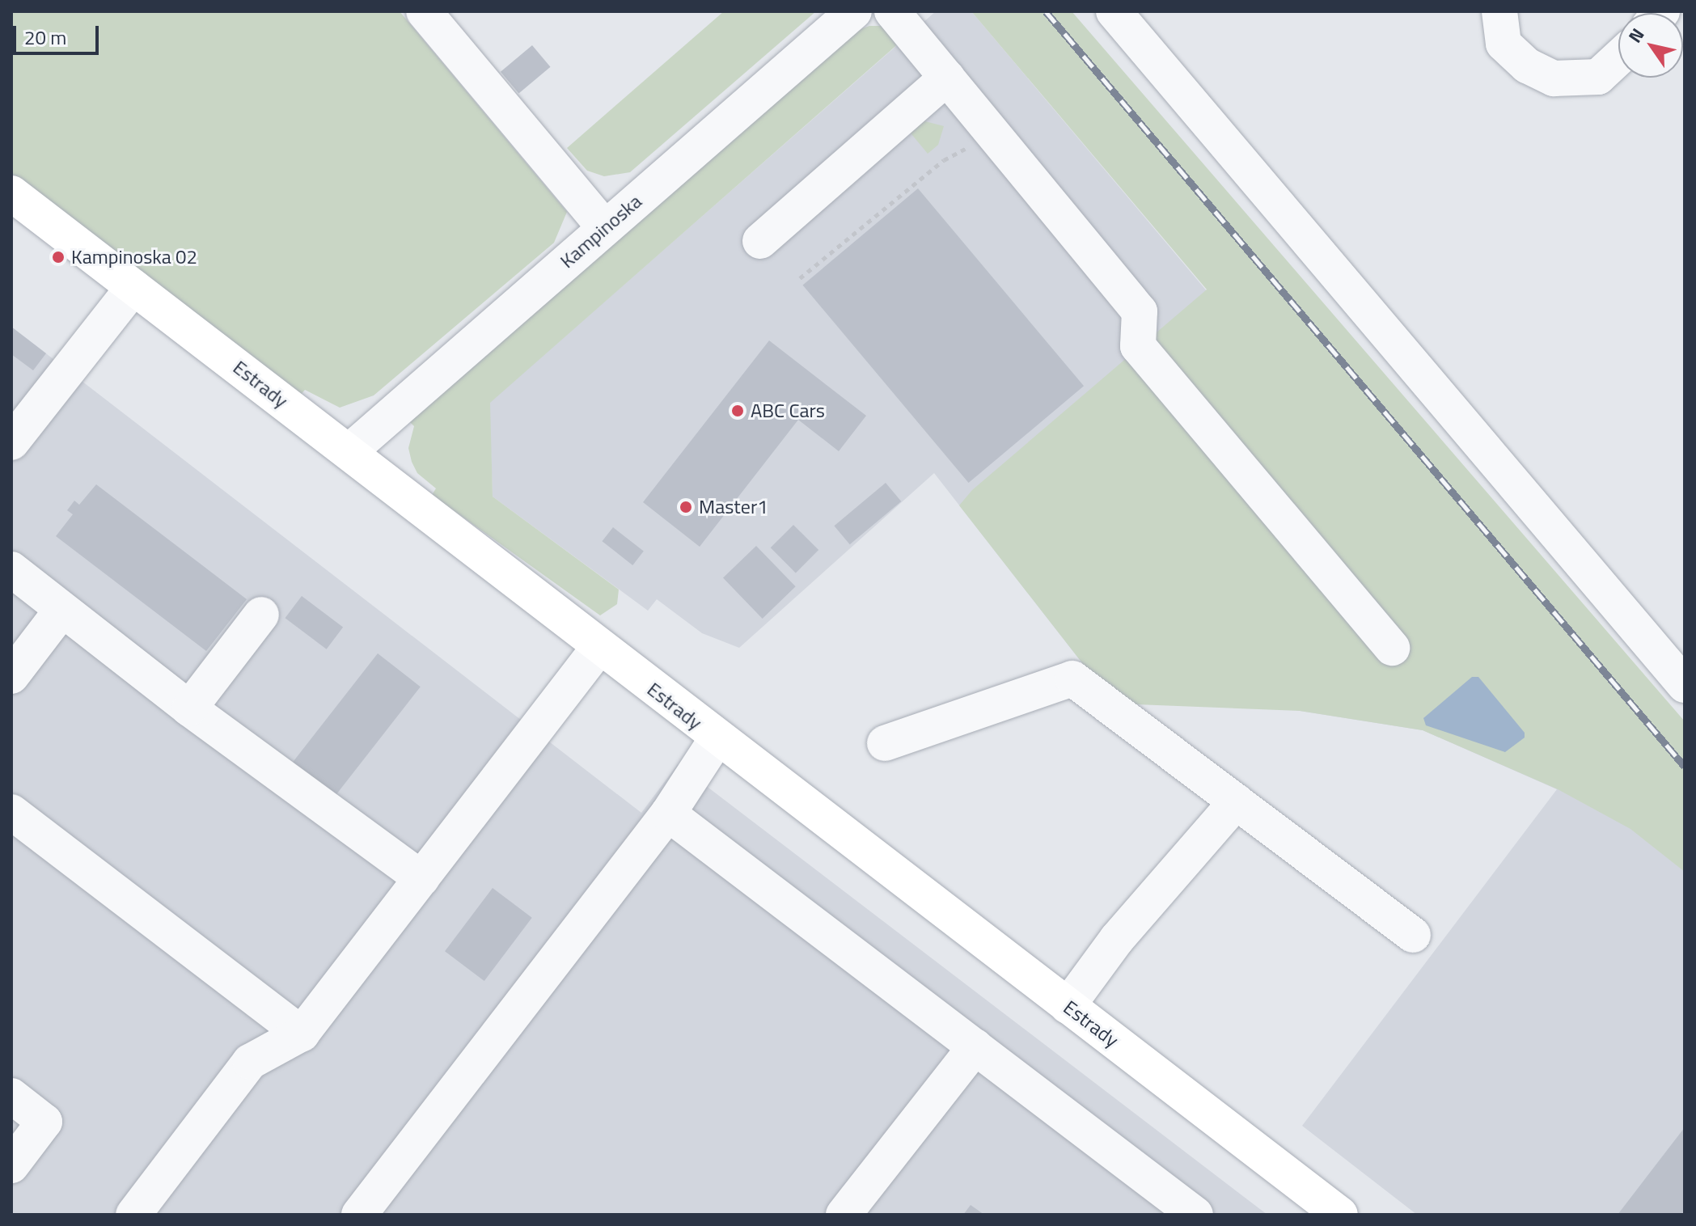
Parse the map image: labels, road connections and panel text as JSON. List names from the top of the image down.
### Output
{
  "streets": {
    "main road": ["Estrady"],
    "street": ["Kampinoska"]
  },
  "crossings": [
    ["Kampinoska", "Estrady"]
  ],
  "places": ["Kampinoska 02", "ABC Cars", "Master1"],
  "scale_bar": "20 m",
  "north": "top left"
}
